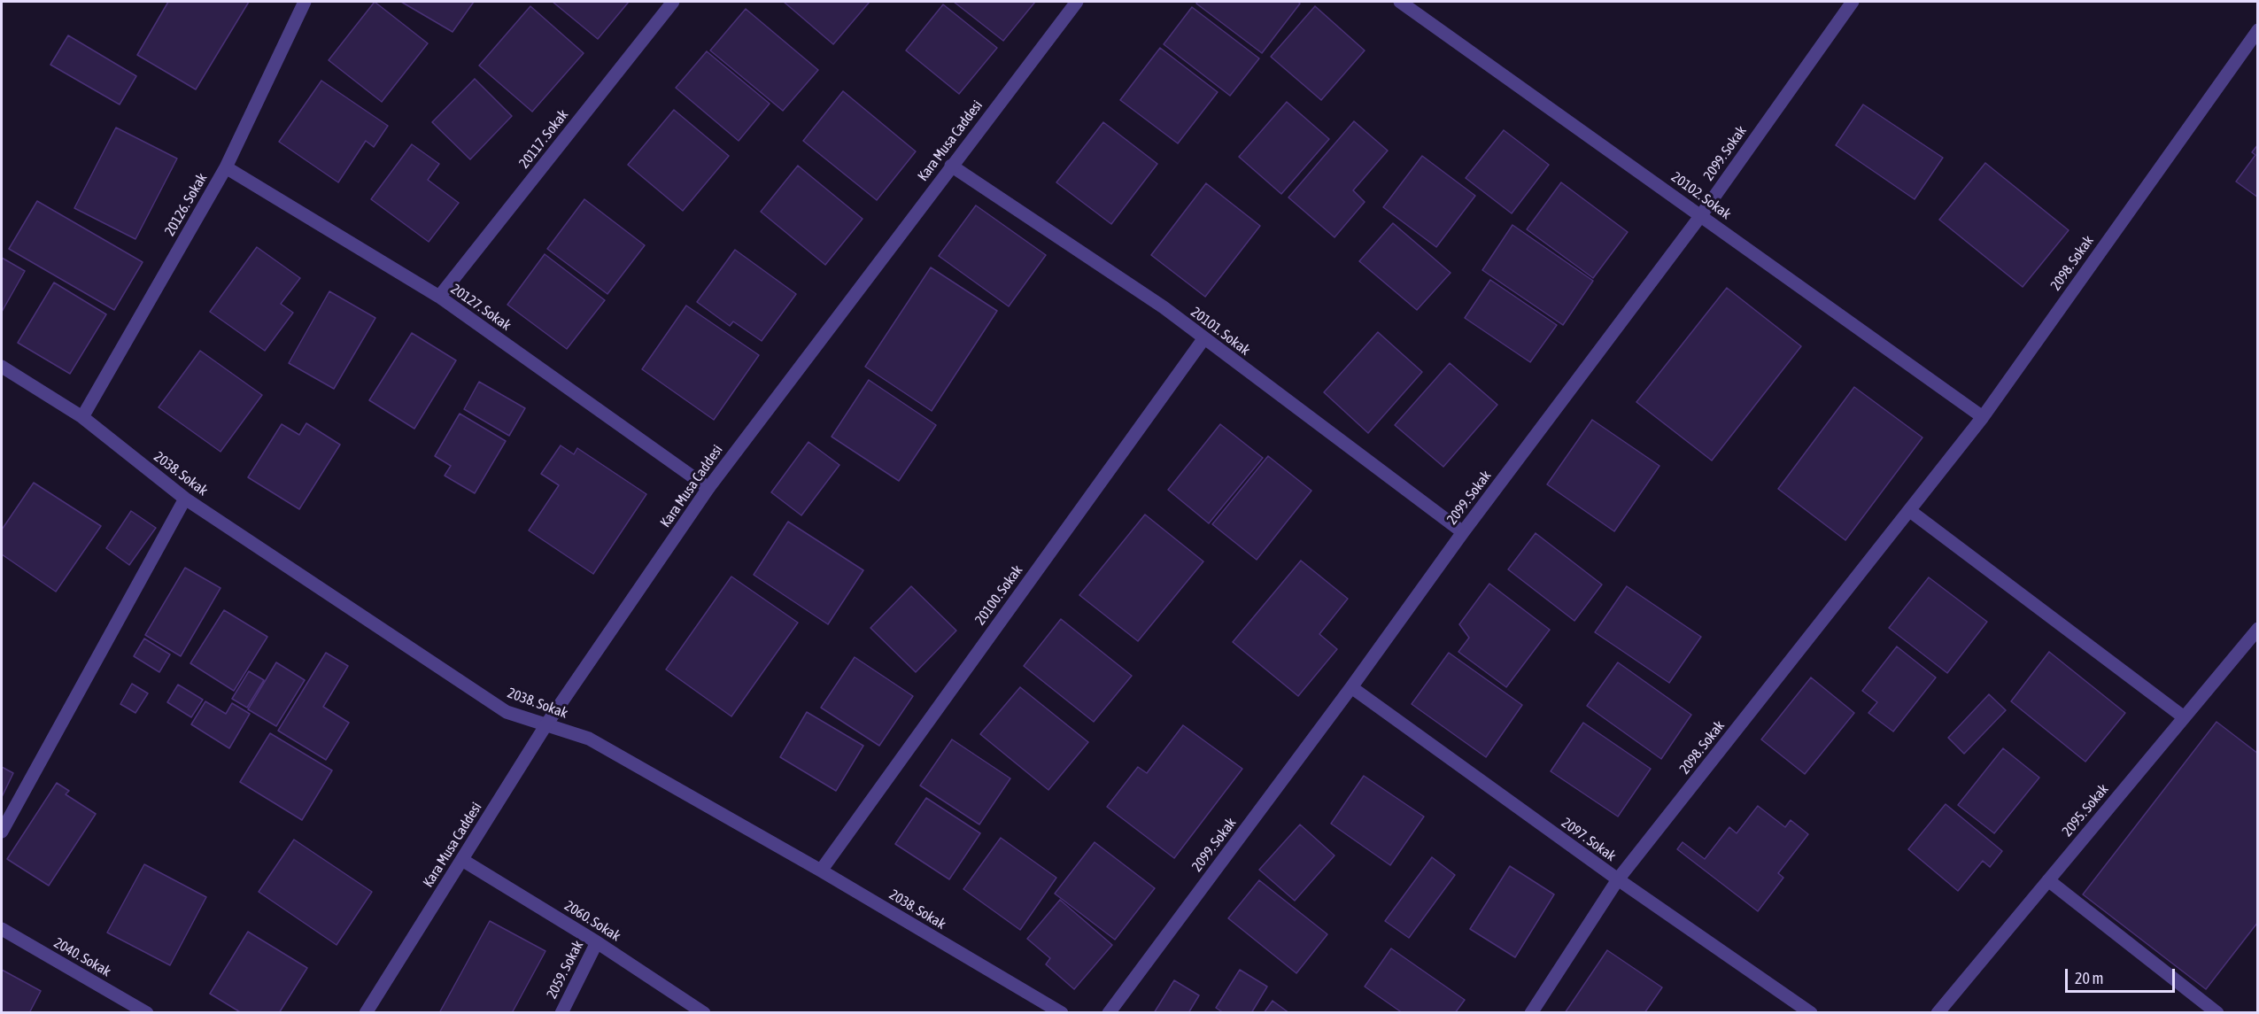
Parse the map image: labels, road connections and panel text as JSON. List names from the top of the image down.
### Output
{
  "streets": {
    "street": [
      "20117. Sokak",
      "Kara Musa Caddesi",
      "2099. Sokak",
      "20102. Sokak",
      "20126. Sokak",
      "2098. Sokak",
      "20127. Sokak",
      "20101. Sokak",
      "2038. Sokak",
      "20100. Sokak",
      "2095. Sokak",
      "2097. Sokak",
      "2060. Sokak",
      "2040. Sokak",
      "2059. Sokak"
    ]
  },
  "crossings": [
    ["20117. Sokak", "20127. Sokak"],
    ["Kara Musa Caddesi", "20127. Sokak"],
    ["Kara Musa Caddesi", "20101. Sokak"],
    ["Kara Musa Caddesi", "2038. Sokak"],
    ["Kara Musa Caddesi", "2060. Sokak"],
    ["2099. Sokak", "20102. Sokak"],
    ["2099. Sokak", "20101. Sokak"],
    ["2099. Sokak", "2097. Sokak"],
    ["20102. Sokak", "2098. Sokak"],
    ["20126. Sokak", "20127. Sokak"],
    ["20126. Sokak", "2038. Sokak"],
    ["2098. Sokak", "2097. Sokak"],
    ["20101. Sokak", "20100. Sokak"],
    ["2038. Sokak", "20100. Sokak"],
    ["2060. Sokak", "2059. Sokak"]
  ],
  "scale_bar": "20 m"
}
